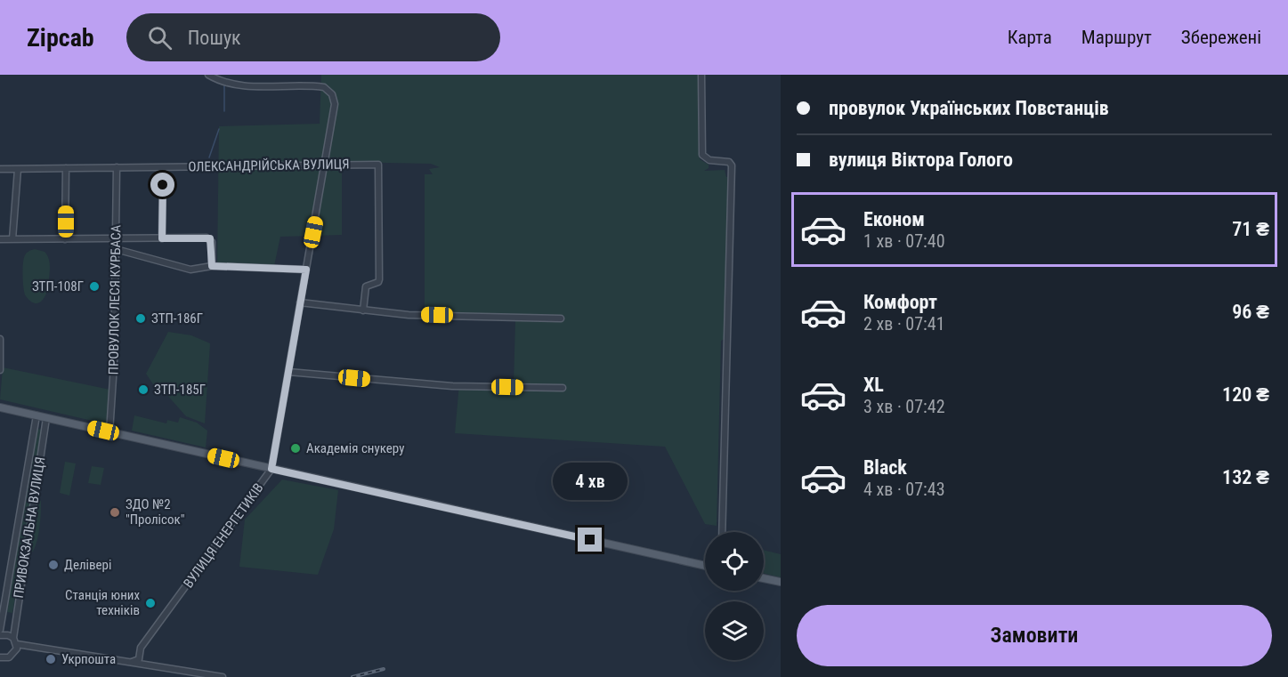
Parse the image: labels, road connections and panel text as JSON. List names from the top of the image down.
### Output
{
  "streets": {
    "street": [
      "ОЛЕКСАНДРІЙСЬКА ВУЛИЦЯ",
      "ПРОВУЛОК ЛЕСЯ КУРБАСА",
      "ПРИВОКЗАЛЬНА ВУЛИЦЯ",
      "ВУЛИЦЯ ЕНЕРГЕТИКІВ"
    ]
  },
  "crossings": [
    ["ОЛЕКСАНДРІЙСЬКА ВУЛИЦЯ", "ПРОВУЛОК ЛЕСЯ КУРБАСА"],
    ["ОЛЕКСАНДРІЙСЬКА ВУЛИЦЯ", "ВУЛИЦЯ ЕНЕРГЕТИКІВ"]
  ],
  "places": [
    "ЗТП-108Г",
    "ЗТП-186Г",
    "ЗТП-185Г",
    "Академія снукеру",
    "ЗДО №2 \"Пролісок\"",
    "Делівері",
    "Станція юних техніків",
    "Укрпошта"
  ],
  "page": {
    "header": "Zipcab",
    "search": "Пошук",
    "nav": ["Карта", "Маршрут", "Збережені"],
    "banner": ["провулок Українських Повстанців", "вулиця Віктора Голого"],
    "list": [
      {
        "name": "Економ",
        "note": "1 хв · 07:40",
        "value": "71 ₴"
      },
      {
        "name": "Комфорт",
        "note": "2 хв · 07:41",
        "value": "96 ₴"
      },
      {
        "name": "XL",
        "note": "3 хв · 07:42",
        "value": "120 ₴"
      },
      {
        "name": "Black",
        "note": "4 хв · 07:43",
        "value": "132 ₴"
      }
    ],
    "bubble": "4 хв",
    "buttons": "Замовити"
  }
}
